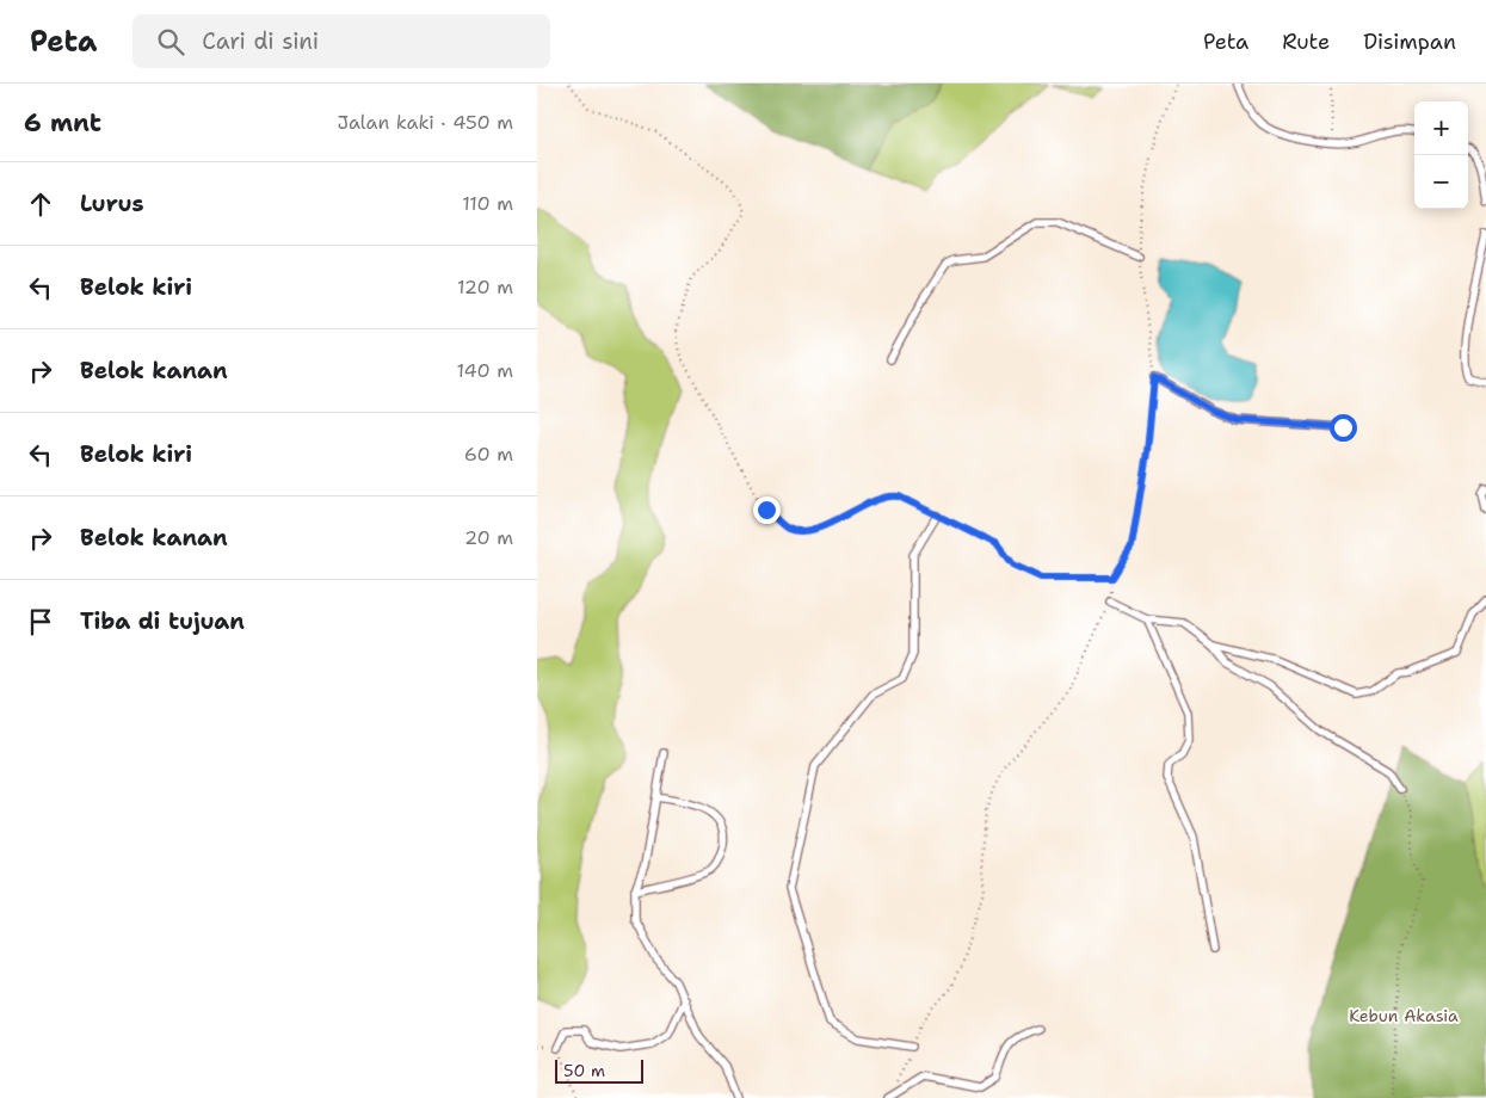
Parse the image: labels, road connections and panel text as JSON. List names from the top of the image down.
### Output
{
  "parks": ["Kebun Akasia"],
  "scale_bar": "50 m",
  "page": {
    "header": "Peta",
    "search": "Cari di sini",
    "nav": ["Peta", "Rute", "Disimpan"],
    "heading": ["6 mnt", "Jalan kaki · 450 m"],
    "map_buttons": ["+", "−"],
    "list": [
      ["Lurus", "110 m"],
      ["Belok kiri", "120 m"],
      ["Belok kanan", "140 m"],
      ["Belok kiri", "60 m"],
      ["Belok kanan", "20 m"],
      "Tiba di tujuan"
    ],
    "scale": "50 m"
  }
}
